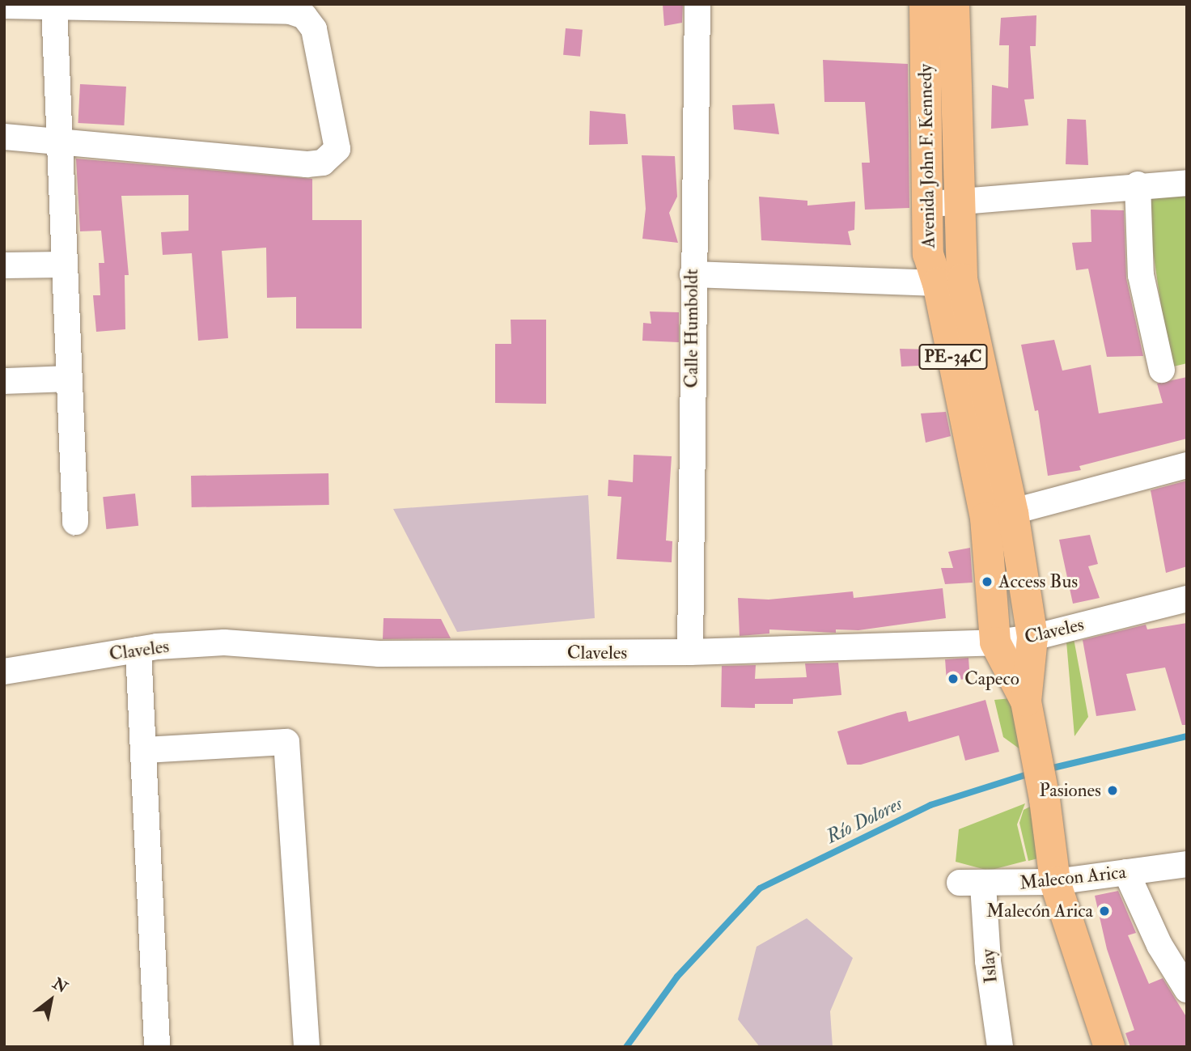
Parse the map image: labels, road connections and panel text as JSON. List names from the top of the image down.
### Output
{
  "streets": {
    "main road": ["Avenida John F. Kennedy", "PE-34C"],
    "street": [
      "Calle Humboldt",
      "Claveles",
      "Malecon Arica",
      "Islay"
    ]
  },
  "crossings": [
    ["Avenida John F. Kennedy", "PE-34C"],
    ["Avenida John F. Kennedy", "Claveles"],
    ["Avenida John F. Kennedy", "Malecon Arica"],
    ["Calle Humboldt", "Claveles"],
    ["PE-34C", "Malecon Arica"],
    ["Malecon Arica", "Islay"]
  ],
  "water": ["Río Dolores"],
  "places": [
    "Access Bus",
    "Capeco",
    "Pasiones",
    "Malecón Arica"
  ],
  "north": "top right"
}
